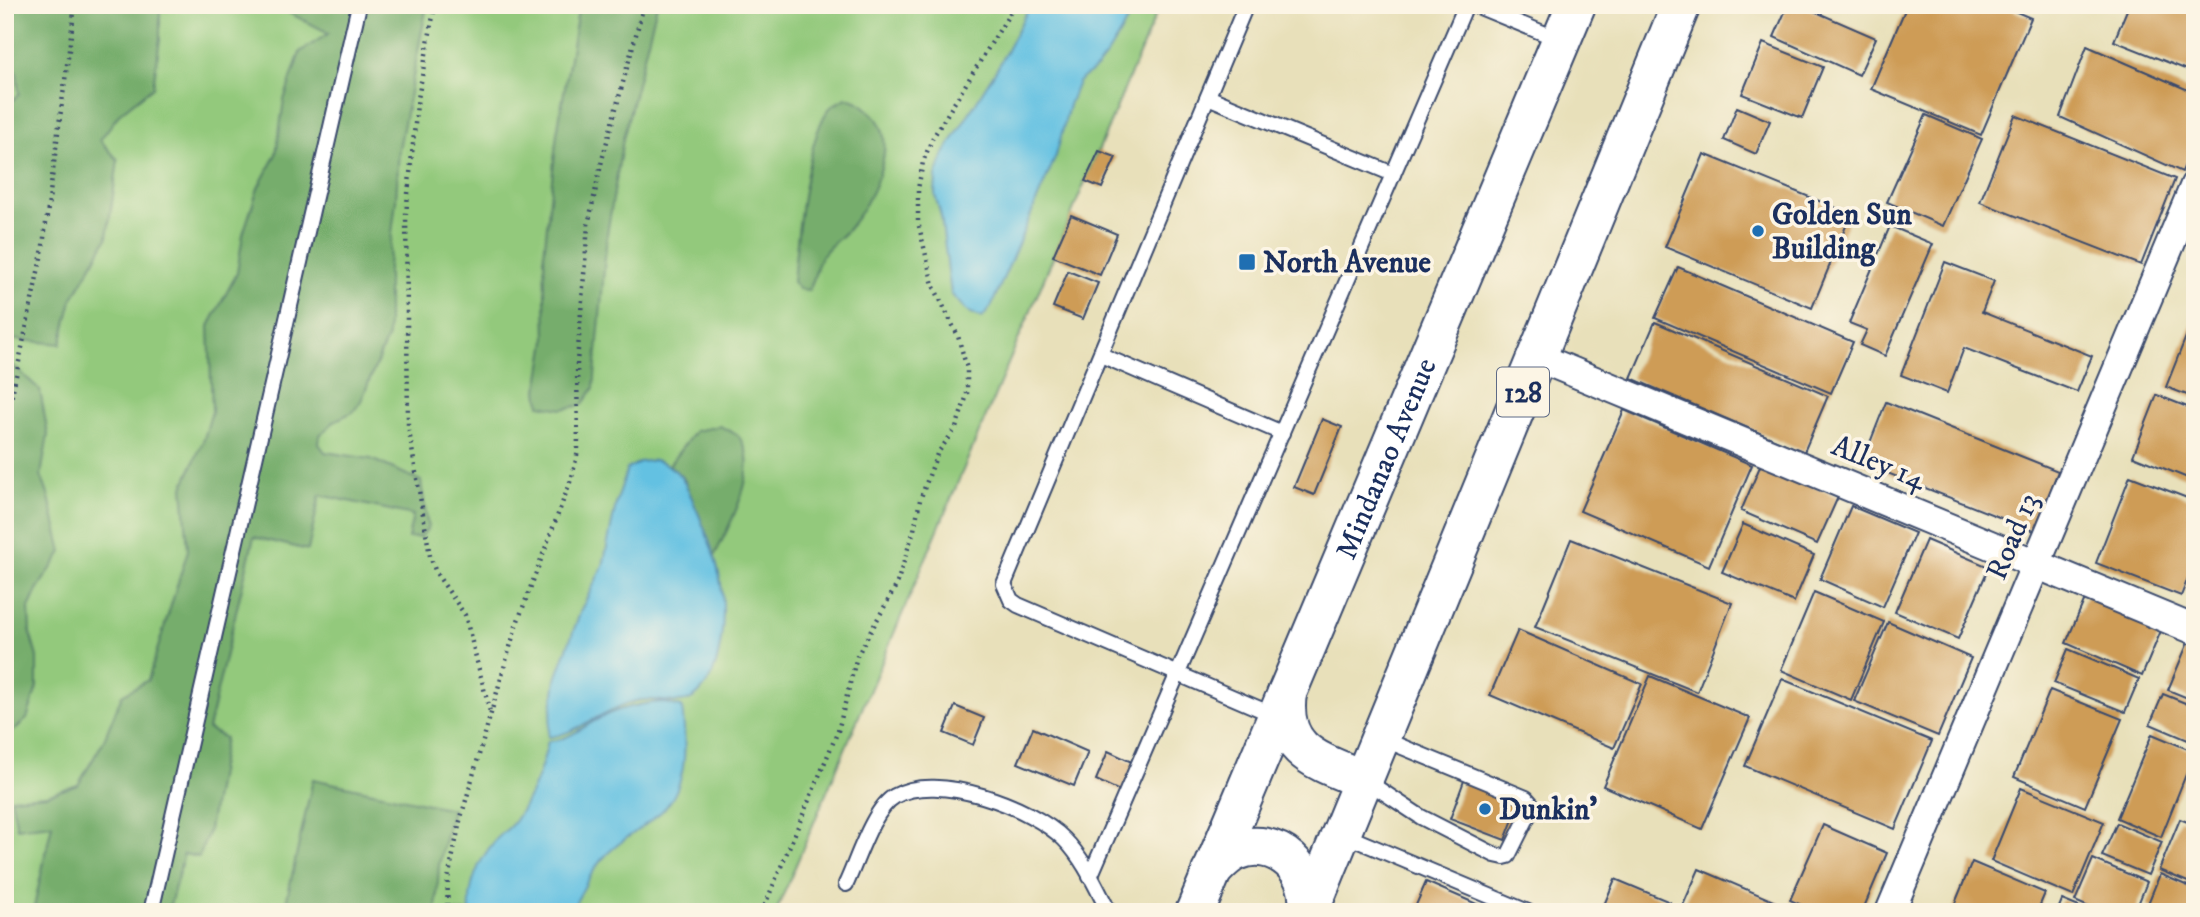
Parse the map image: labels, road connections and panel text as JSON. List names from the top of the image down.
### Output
{
  "streets": {
    "main road": ["128", "Mindanao Avenue"],
    "street": ["Alley 14", "Road 13"]
  },
  "crossings": [
    ["128", "Alley 14"],
    ["Alley 14", "Road 13"]
  ],
  "places": {
    "other": ["Golden Sun Building", "Dunkin'"],
    "transit": ["North Avenue"]
  }
}
